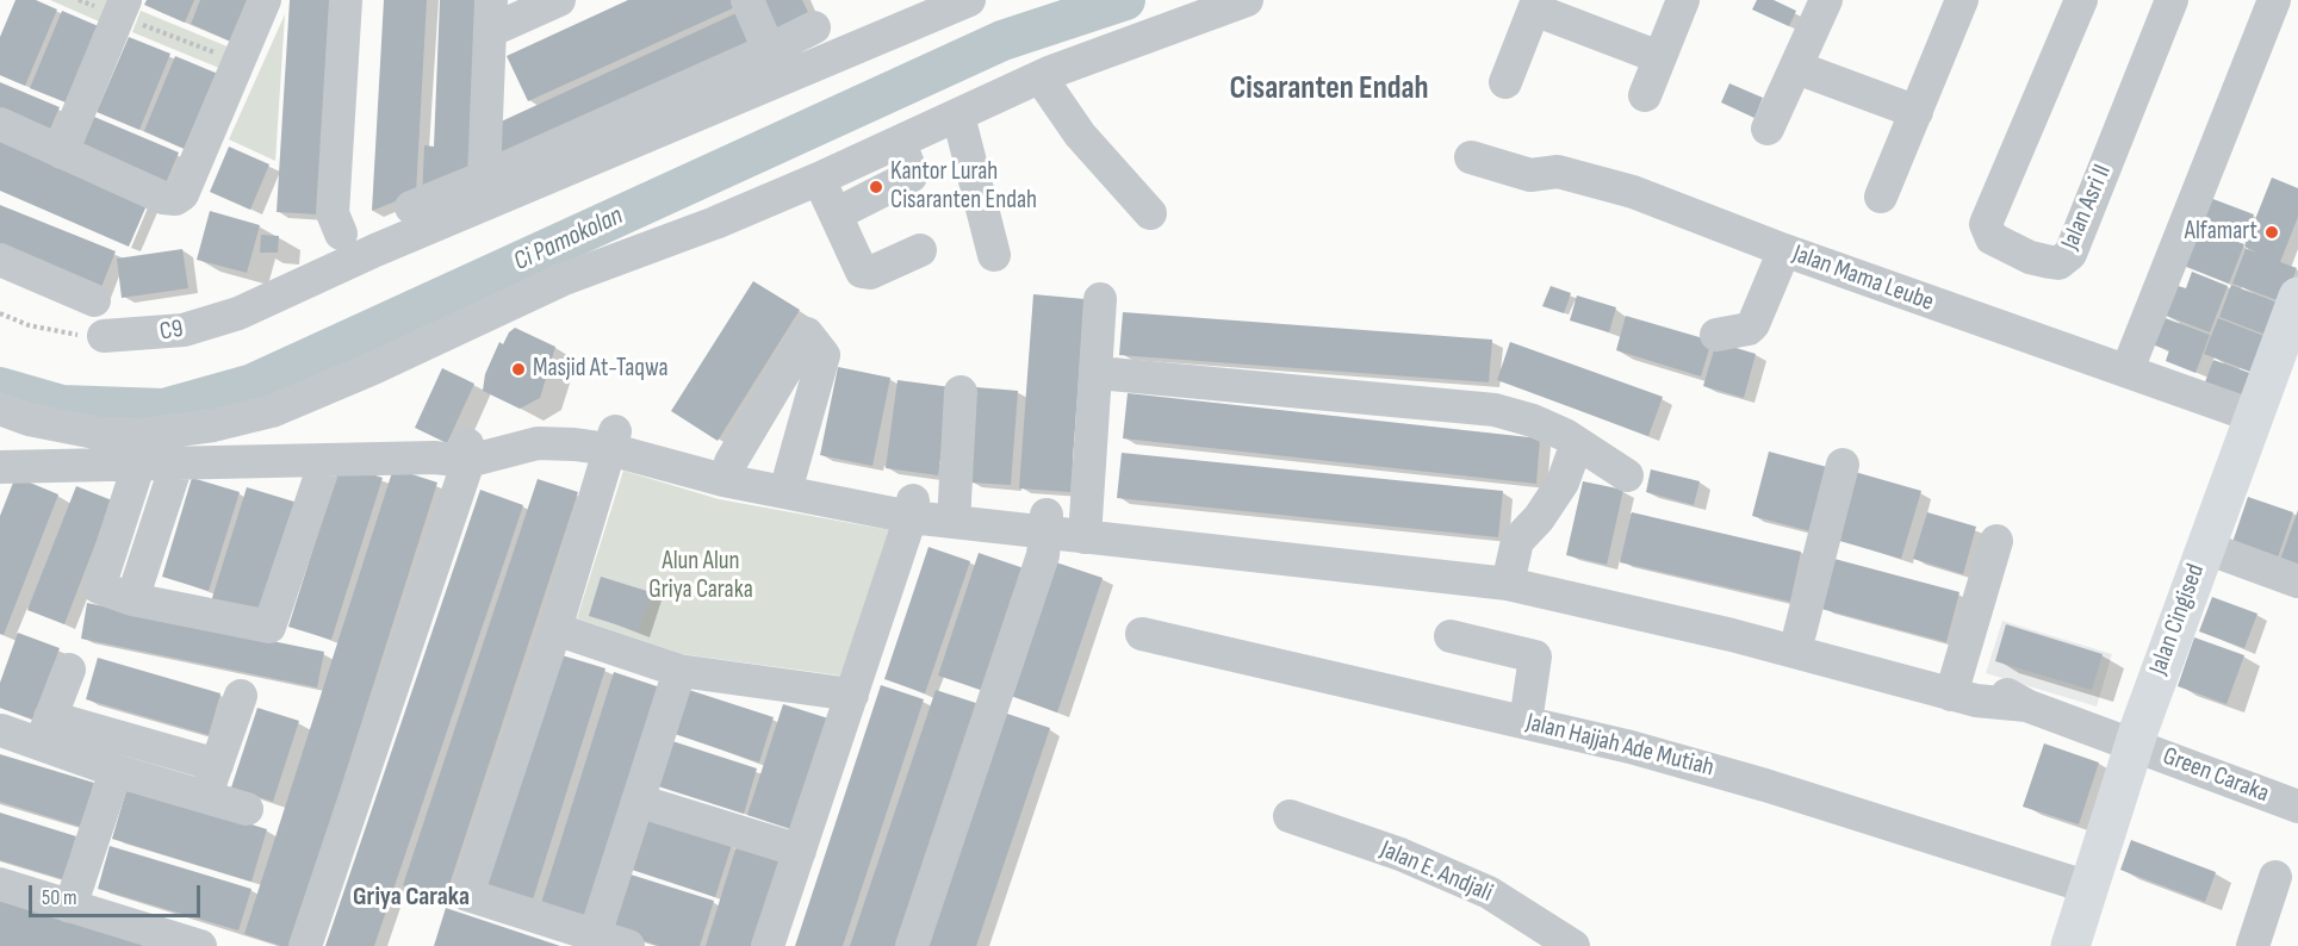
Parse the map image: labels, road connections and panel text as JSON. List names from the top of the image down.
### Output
{
  "streets": {
    "main road": ["Jalan Cingised"],
    "street": [
      "Jalan Asri II",
      "Jalan Mama Leube",
      "C9",
      "Jalan Hajjah Ade Mutiah",
      "Green Caraka",
      "Jalan E. Andjali"
    ]
  },
  "crossings": [
    ["Jalan Mama Leube", "Jalan Cingised"],
    ["Jalan Cingised", "Jalan Hajjah Ade Mutiah"],
    ["Jalan Cingised", "Green Caraka"]
  ],
  "districts": ["Cisaranten Endah", "Griya Caraka"],
  "water": ["Ci Pamokolan"],
  "parks": ["Alun Alun Griya Caraka"],
  "places": ["Kantor Lurah Cisaranten Endah", "Alfamart", "Masjid At-Taqwa"],
  "scale_bar": "50 m"
}
